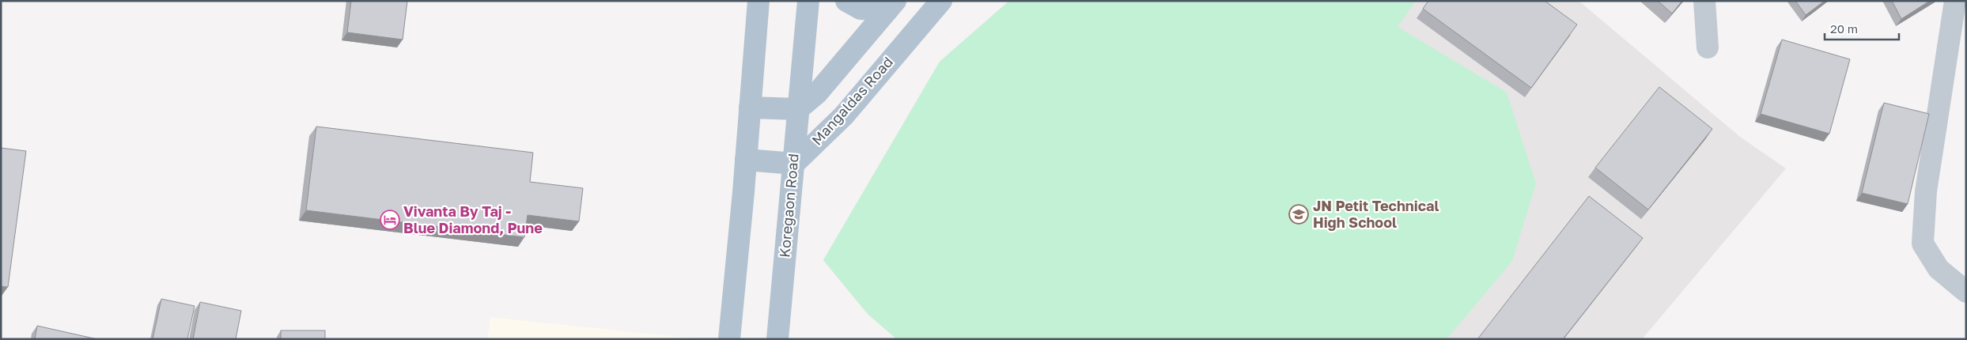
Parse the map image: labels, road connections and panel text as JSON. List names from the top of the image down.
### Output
{
  "streets": {
    "main road": ["Mangaldas Road", "Koregaon Road"]
  },
  "crossings": [
    ["Mangaldas Road", "Koregaon Road"]
  ],
  "places": {
    "school or university": ["JN Petit Technical High School"],
    "hotel": ["Vivanta By Taj - Blue Diamond, Pune"]
  },
  "scale_bar": "20 m"
}
